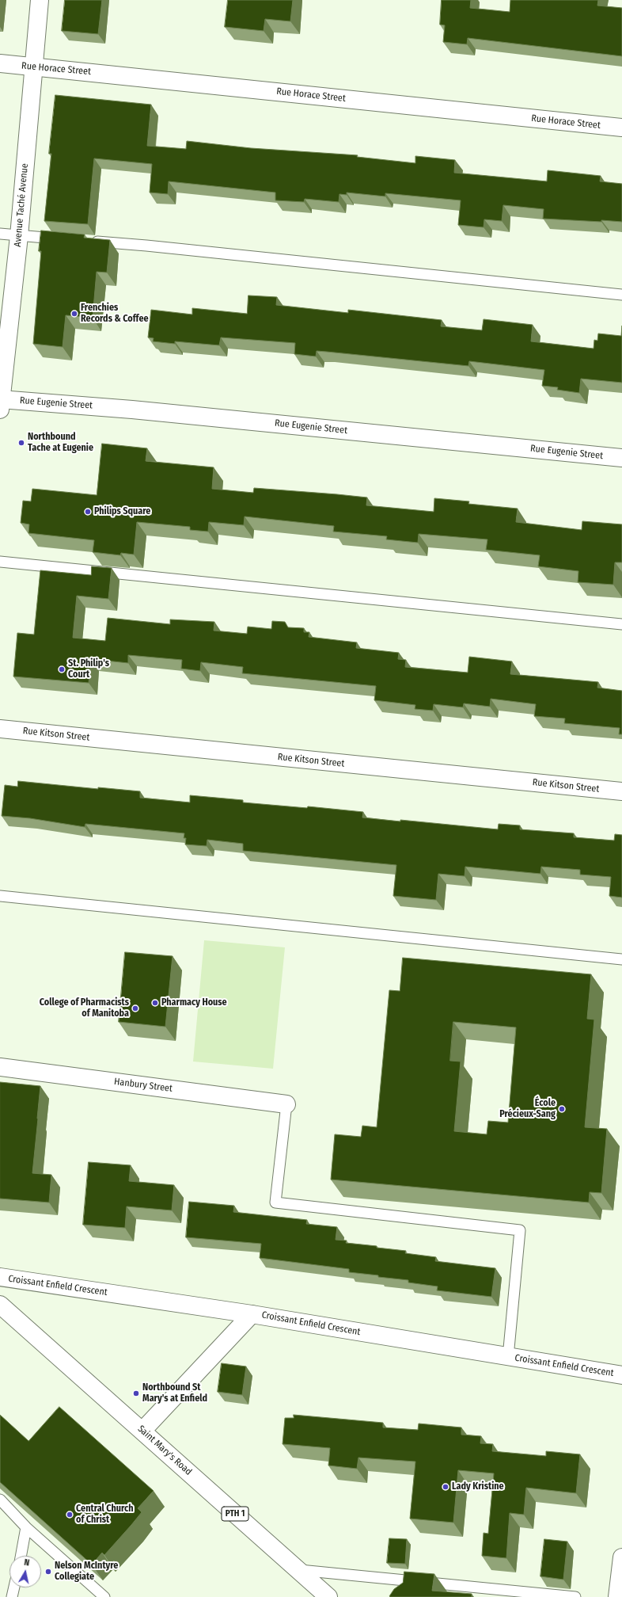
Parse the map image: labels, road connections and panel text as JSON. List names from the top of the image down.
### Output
{
  "streets": {
    "main road": [
      "Rue Horace Street",
      "Avenue Taché Avenue",
      "Rue Eugenie Street",
      "Rue Kitson Street",
      "Hanbury Street",
      "Croissant Enfield Crescent",
      "Saint Mary's Road",
      "PTH 1"
    ]
  },
  "crossings": [
    ["Rue Horace Street", "Avenue Taché Avenue"],
    ["Avenue Taché Avenue", "Rue Eugenie Street"]
  ],
  "places": [
    "Frenchies Records & Coffee",
    "Northbound Tache at Eugenie",
    "Philips Square",
    "St. Philip's Court",
    "Pharmacy House",
    "College of Pharmacists of Manitoba",
    "École Précieux-Sang",
    "Northbound St Mary's at Enfield",
    "Lady Kristine",
    "Central Church of Christ",
    "Nelson McIntyre Collegiate"
  ],
  "north": "top"
}
